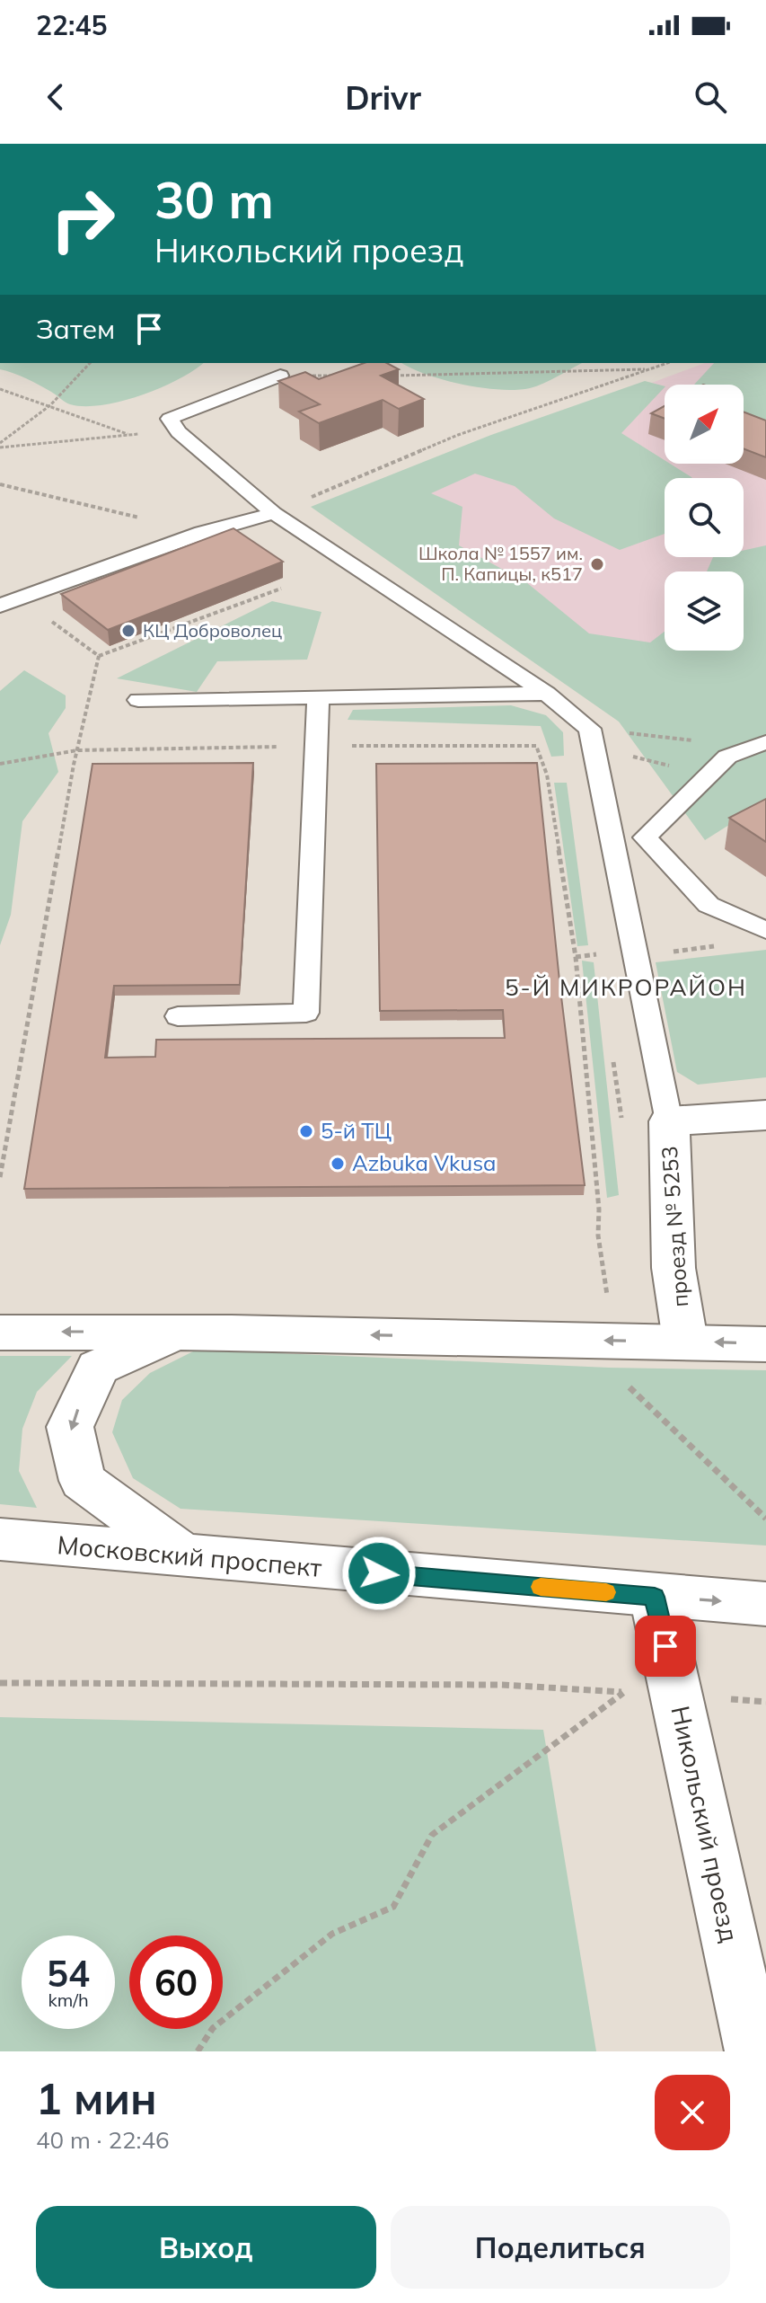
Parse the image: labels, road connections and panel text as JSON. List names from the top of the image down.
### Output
{
  "streets": {
    "main road": ["проезд № 5253", "Московский проспект", "Никольский проезд"]
  },
  "crossings": [
    ["Московский проспект", "Никольский проезд"]
  ],
  "districts": ["5-Й МИКРОРАЙОН"],
  "places": [
    "Школа № 1557 им. П. Капицы, к517",
    "КЦ Доброволец",
    "5-й ТЦ",
    "Azbuka Vkusa"
  ],
  "north": "top right",
  "page": {
    "status": "22:45",
    "header": "Drivr",
    "turn": ["30 m", "Никольский проезд"],
    "then": "Затем",
    "speed": "54 km/h",
    "limit": "60",
    "heading": ["1 мин", "40 m · 22:46"],
    "buttons": ["Выход", "Поделиться"]
  }
}
